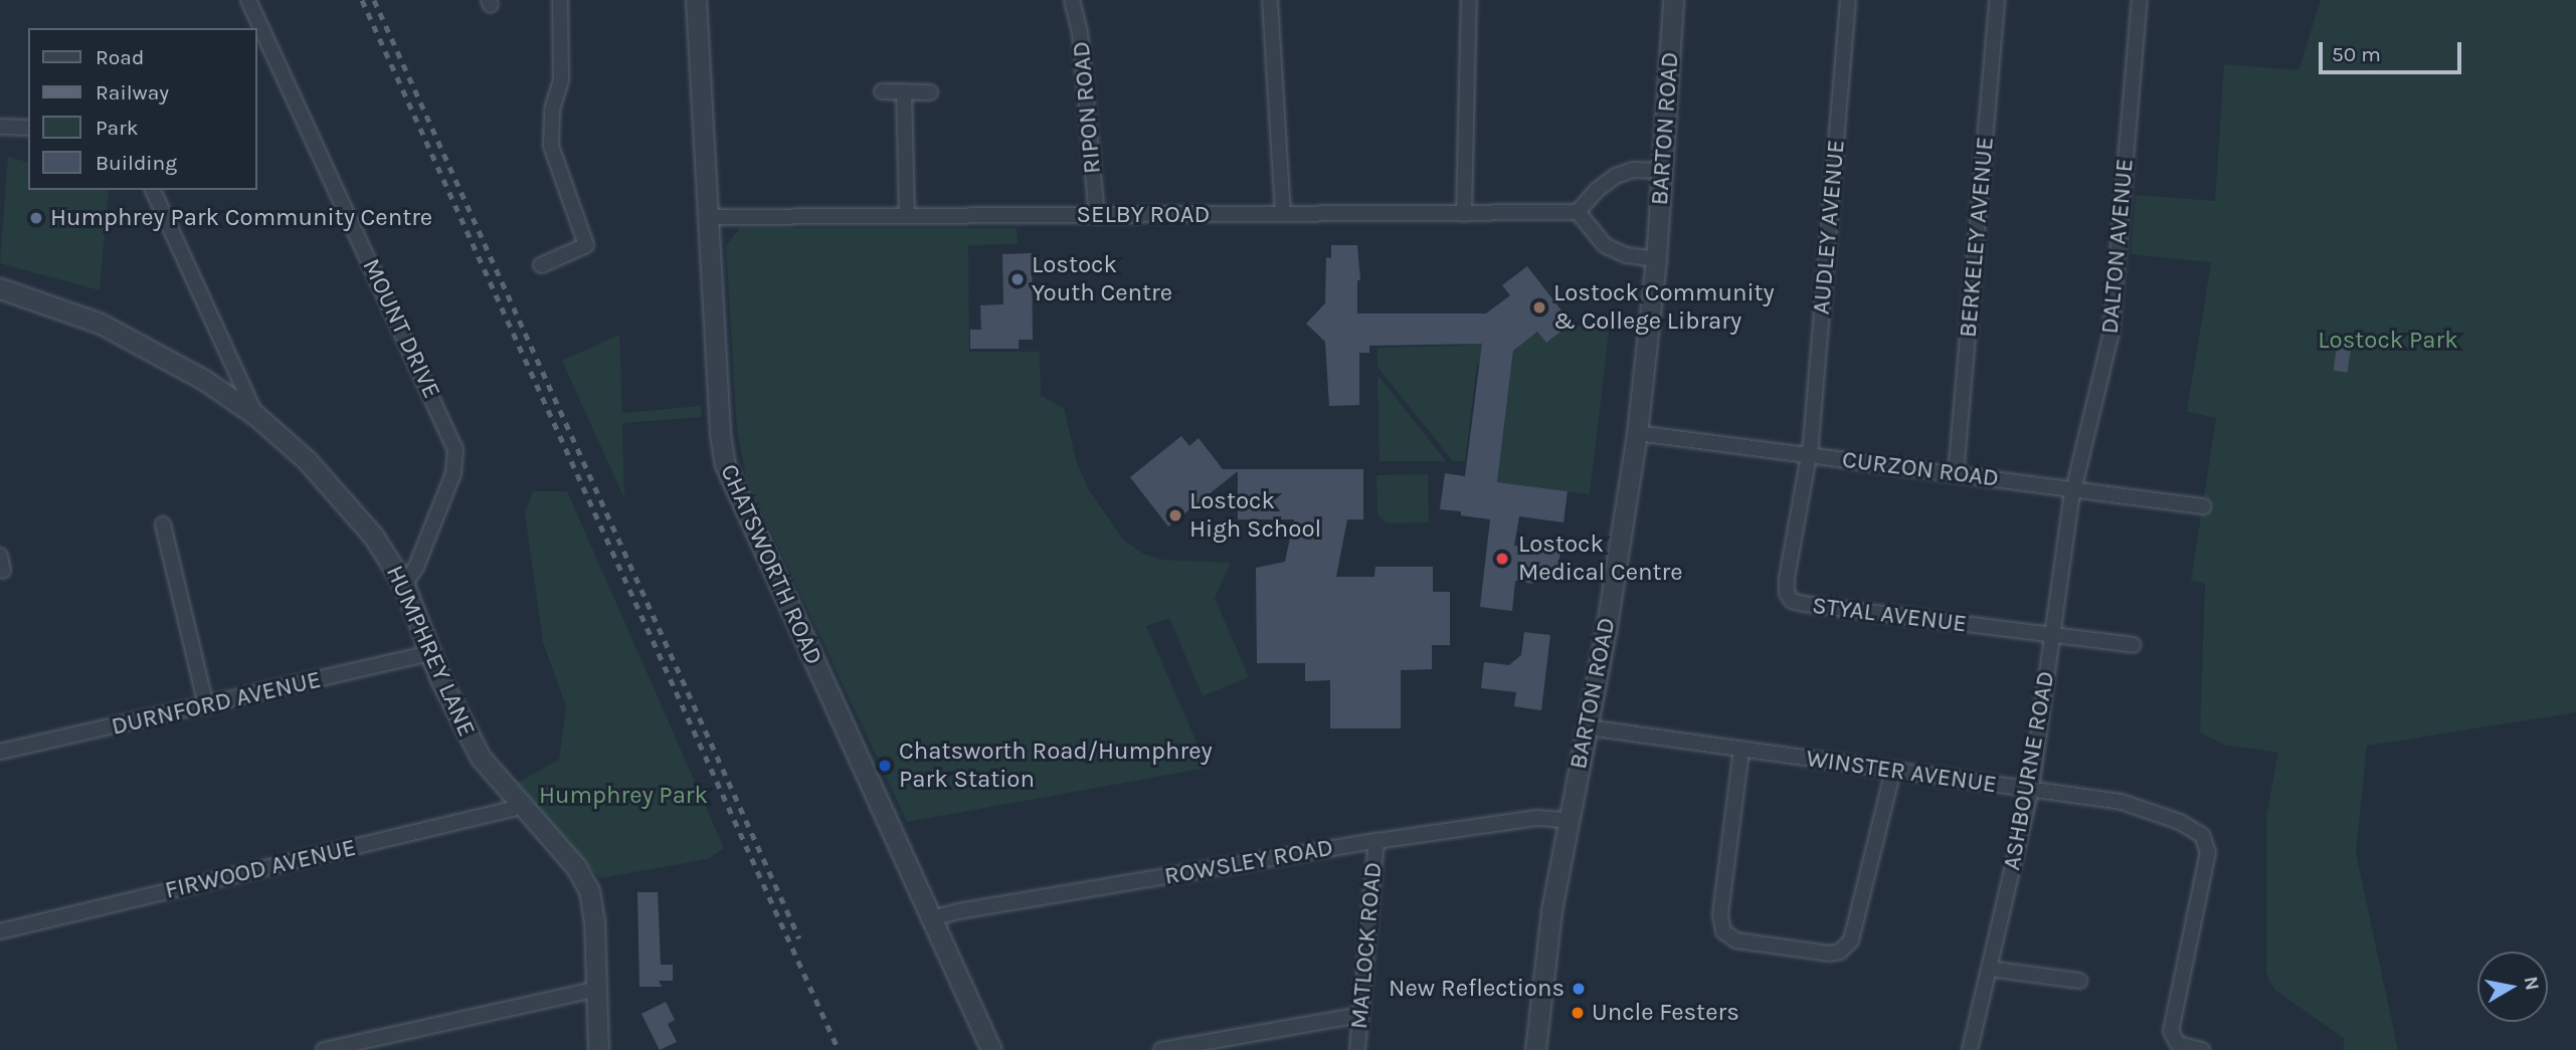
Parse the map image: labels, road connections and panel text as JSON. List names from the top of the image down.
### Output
{
  "streets": {
    "street": [
      "RIPON ROAD",
      "BARTON ROAD",
      "SELBY ROAD",
      "AUDLEY AVENUE",
      "BERKELEY AVENUE",
      "DALTON AVENUE",
      "MOUNT DRIVE",
      "CURZON ROAD",
      "CHATSWORTH ROAD",
      "STYAL AVENUE",
      "HUMPHREY LANE",
      "DURNFORD AVENUE",
      "ASHBOURNE ROAD",
      "WINSTER AVENUE",
      "ROWSLEY ROAD",
      "FIRWOOD AVENUE",
      "MATLOCK ROAD"
    ]
  },
  "crossings": [
    ["RIPON ROAD", "SELBY ROAD"],
    ["BARTON ROAD", "CURZON ROAD"],
    ["BARTON ROAD", "WINSTER AVENUE"],
    ["BARTON ROAD", "ROWSLEY ROAD"],
    ["SELBY ROAD", "CHATSWORTH ROAD"],
    ["AUDLEY AVENUE", "CURZON ROAD"],
    ["AUDLEY AVENUE", "STYAL AVENUE"],
    ["BERKELEY AVENUE", "CURZON ROAD"],
    ["DALTON AVENUE", "CURZON ROAD"],
    ["DALTON AVENUE", "ASHBOURNE ROAD"],
    ["MOUNT DRIVE", "HUMPHREY LANE"],
    ["CURZON ROAD", "STYAL AVENUE"],
    ["CURZON ROAD", "ASHBOURNE ROAD"],
    ["CHATSWORTH ROAD", "ROWSLEY ROAD"],
    ["STYAL AVENUE", "ASHBOURNE ROAD"],
    ["HUMPHREY LANE", "DURNFORD AVENUE"],
    ["HUMPHREY LANE", "FIRWOOD AVENUE"],
    ["ASHBOURNE ROAD", "WINSTER AVENUE"],
    ["ROWSLEY ROAD", "MATLOCK ROAD"]
  ],
  "parks": ["Lostock Park", "Humphrey Park"],
  "places": [
    "Humphrey Park Community Centre",
    "Lostock Youth Centre",
    "Lostock Community & College Library",
    "Lostock High School",
    "Lostock Medical Centre",
    "Chatsworth Road/Humphrey Park Station",
    "New Reflections",
    "Uncle Festers"
  ],
  "legend": [
    "Road",
    "Railway",
    "Park",
    "Building"
  ],
  "scale_bar": "50 m",
  "north": "right"
}
